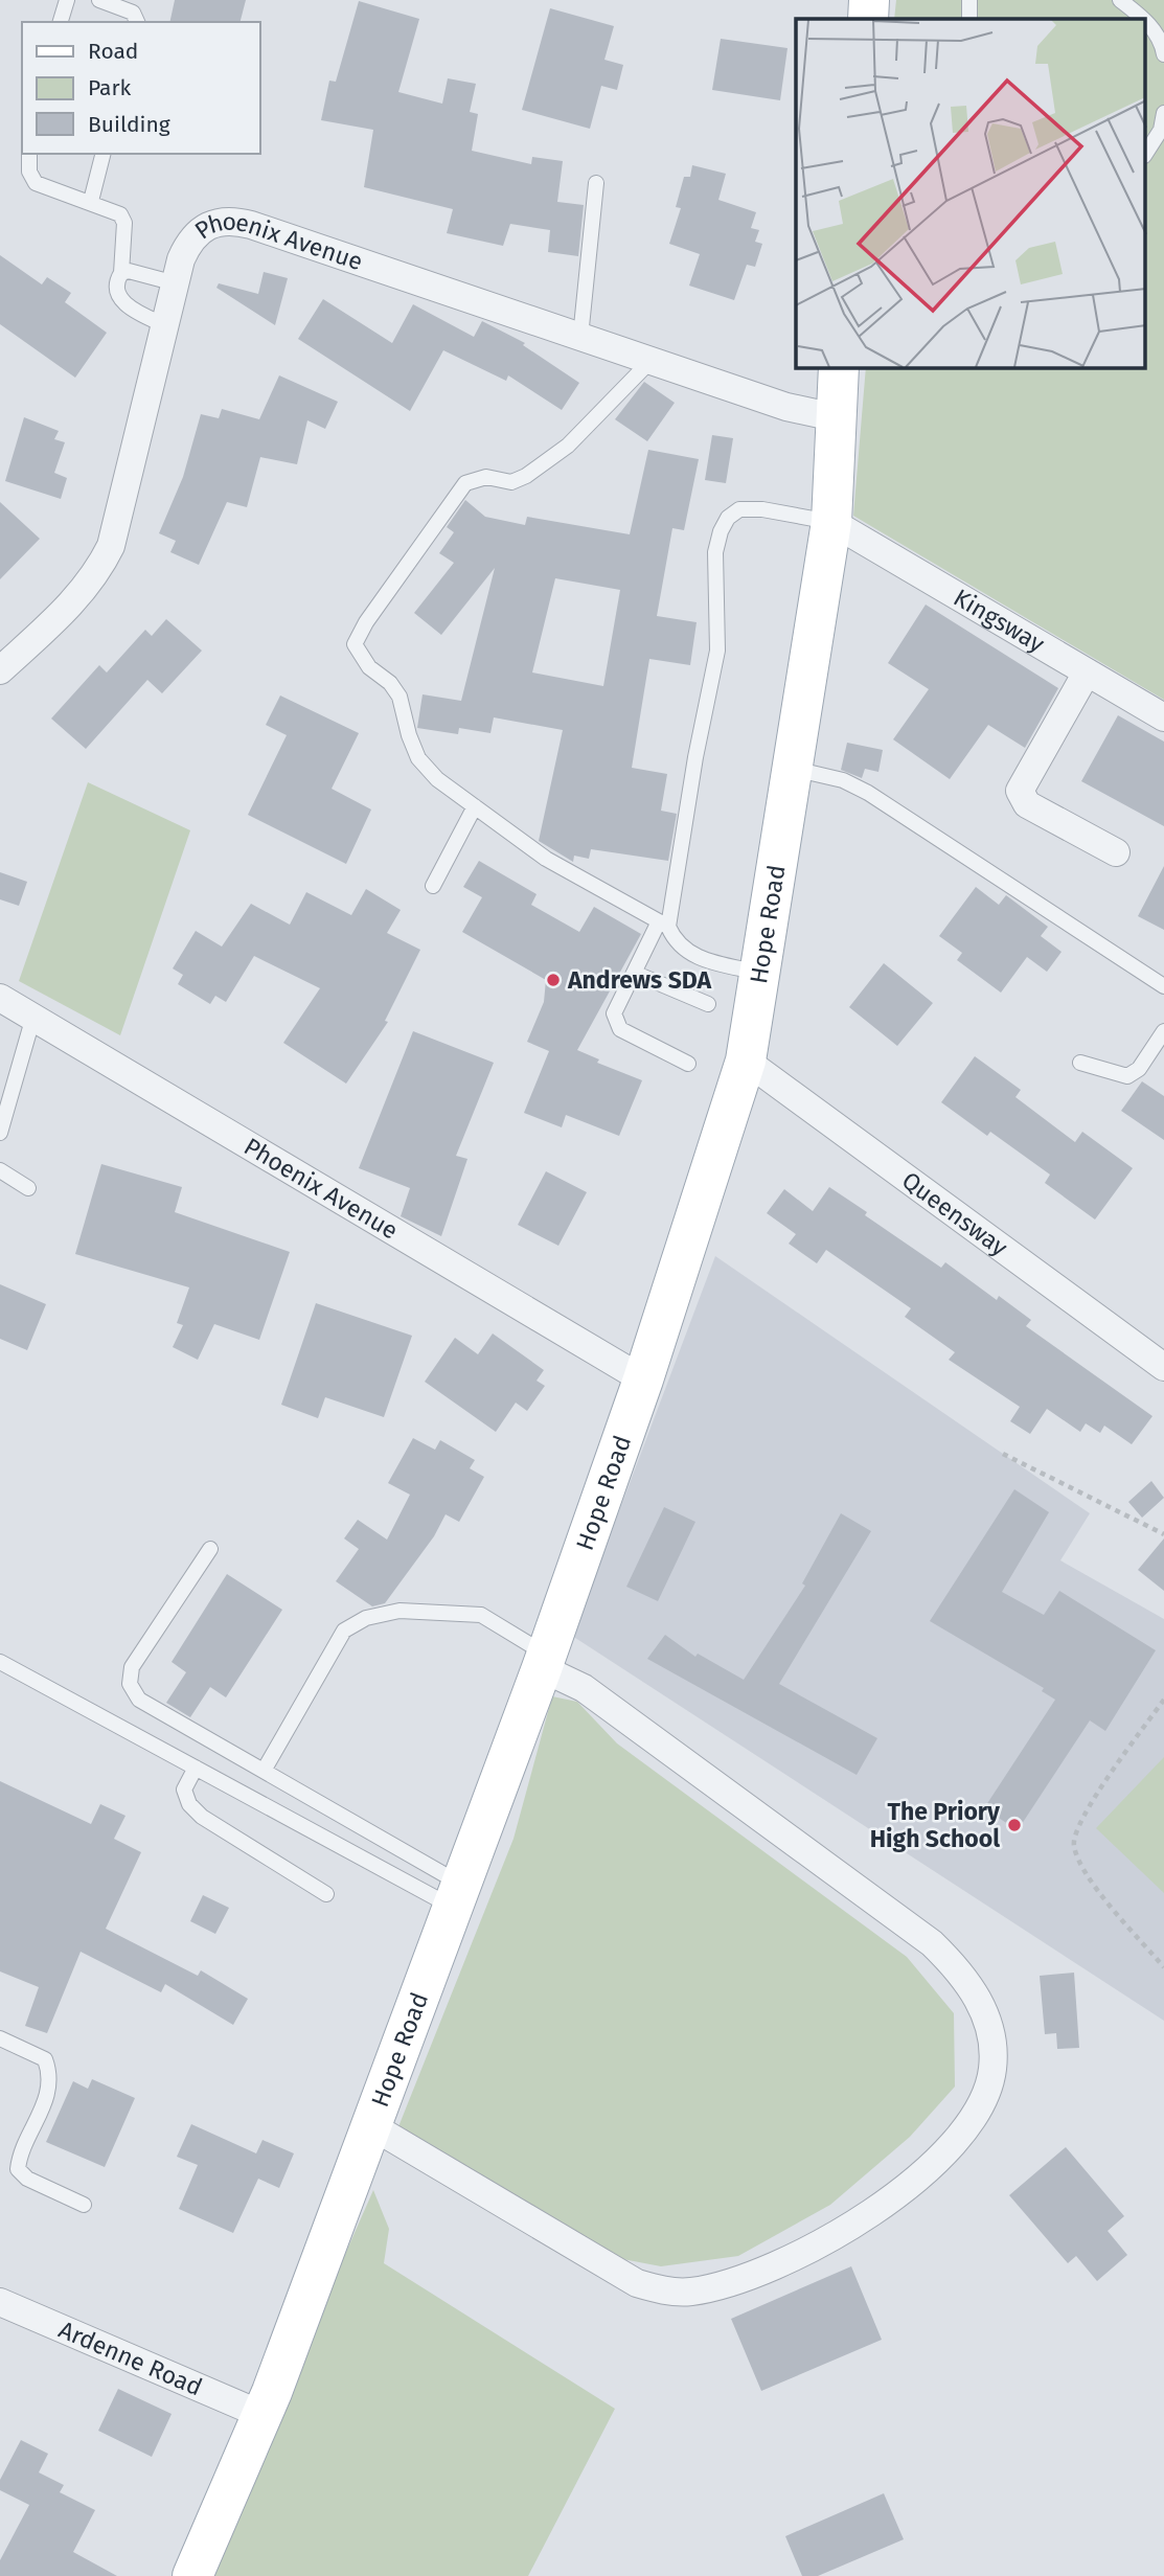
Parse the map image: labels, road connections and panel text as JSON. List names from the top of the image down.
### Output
{
  "streets": {
    "main road": ["Hope Road"],
    "street": [
      "Phoenix Avenue",
      "Kingsway",
      "Queensway",
      "Ardenne Road"
    ]
  },
  "crossings": [
    ["Phoenix Avenue", "Hope Road"],
    ["Kingsway", "Hope Road"],
    ["Hope Road", "Queensway"],
    ["Hope Road", "Ardenne Road"]
  ],
  "places": ["Andrews SDA", "The Priory High School"],
  "legend": ["Road", "Park", "Building"]
}
